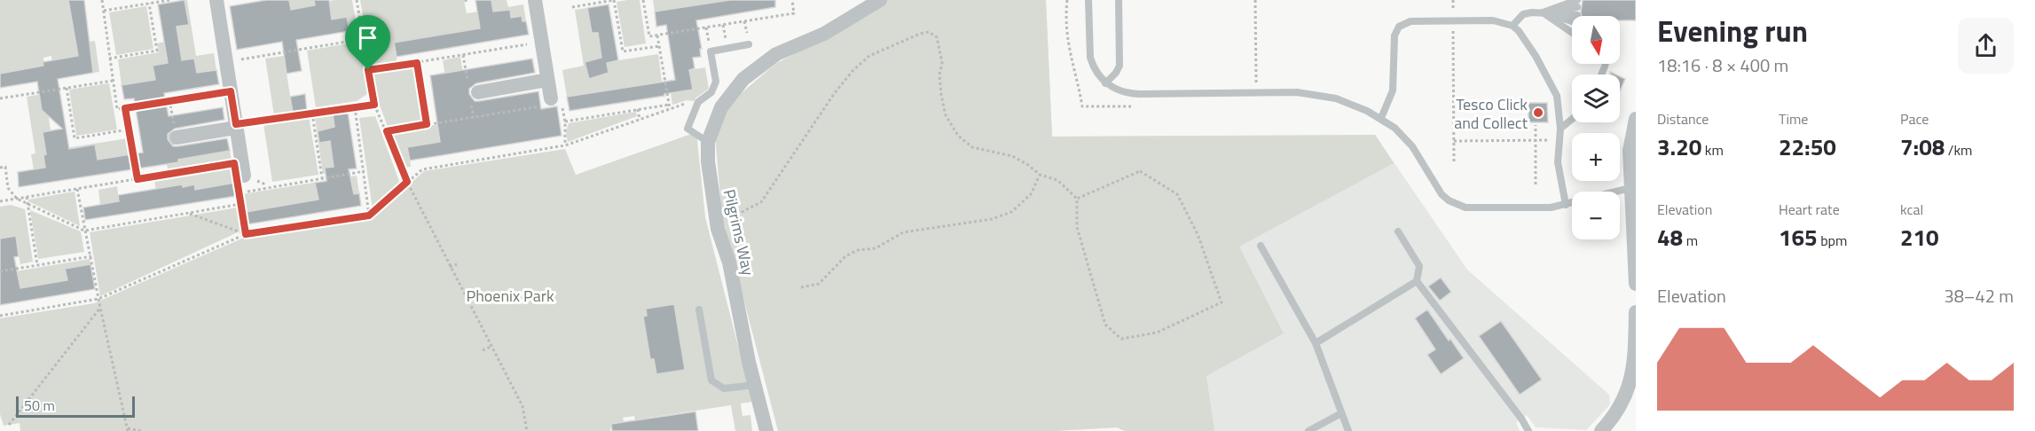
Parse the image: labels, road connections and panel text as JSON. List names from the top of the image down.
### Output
{
  "streets": {
    "street": ["Pilgrims Way"]
  },
  "parks": ["Phoenix Park"],
  "places": ["Tesco Click and Collect"],
  "scale_bar": "50 m",
  "north": "bottom",
  "page": {
    "heading": ["Evening run", "18:16 · 8 × 400 m"],
    "map_buttons": ["+", "−"],
    "stats": [
      ["Distance", "3.20 km"],
      ["Time", "22:50"],
      ["Pace", "7:08 /km"],
      ["Elevation", "48 m"],
      ["Heart rate", "165 bpm"],
      ["kcal", "210"]
    ],
    "chart": ["Elevation", "38–42 m"],
    "scale": "50 m"
  }
}
